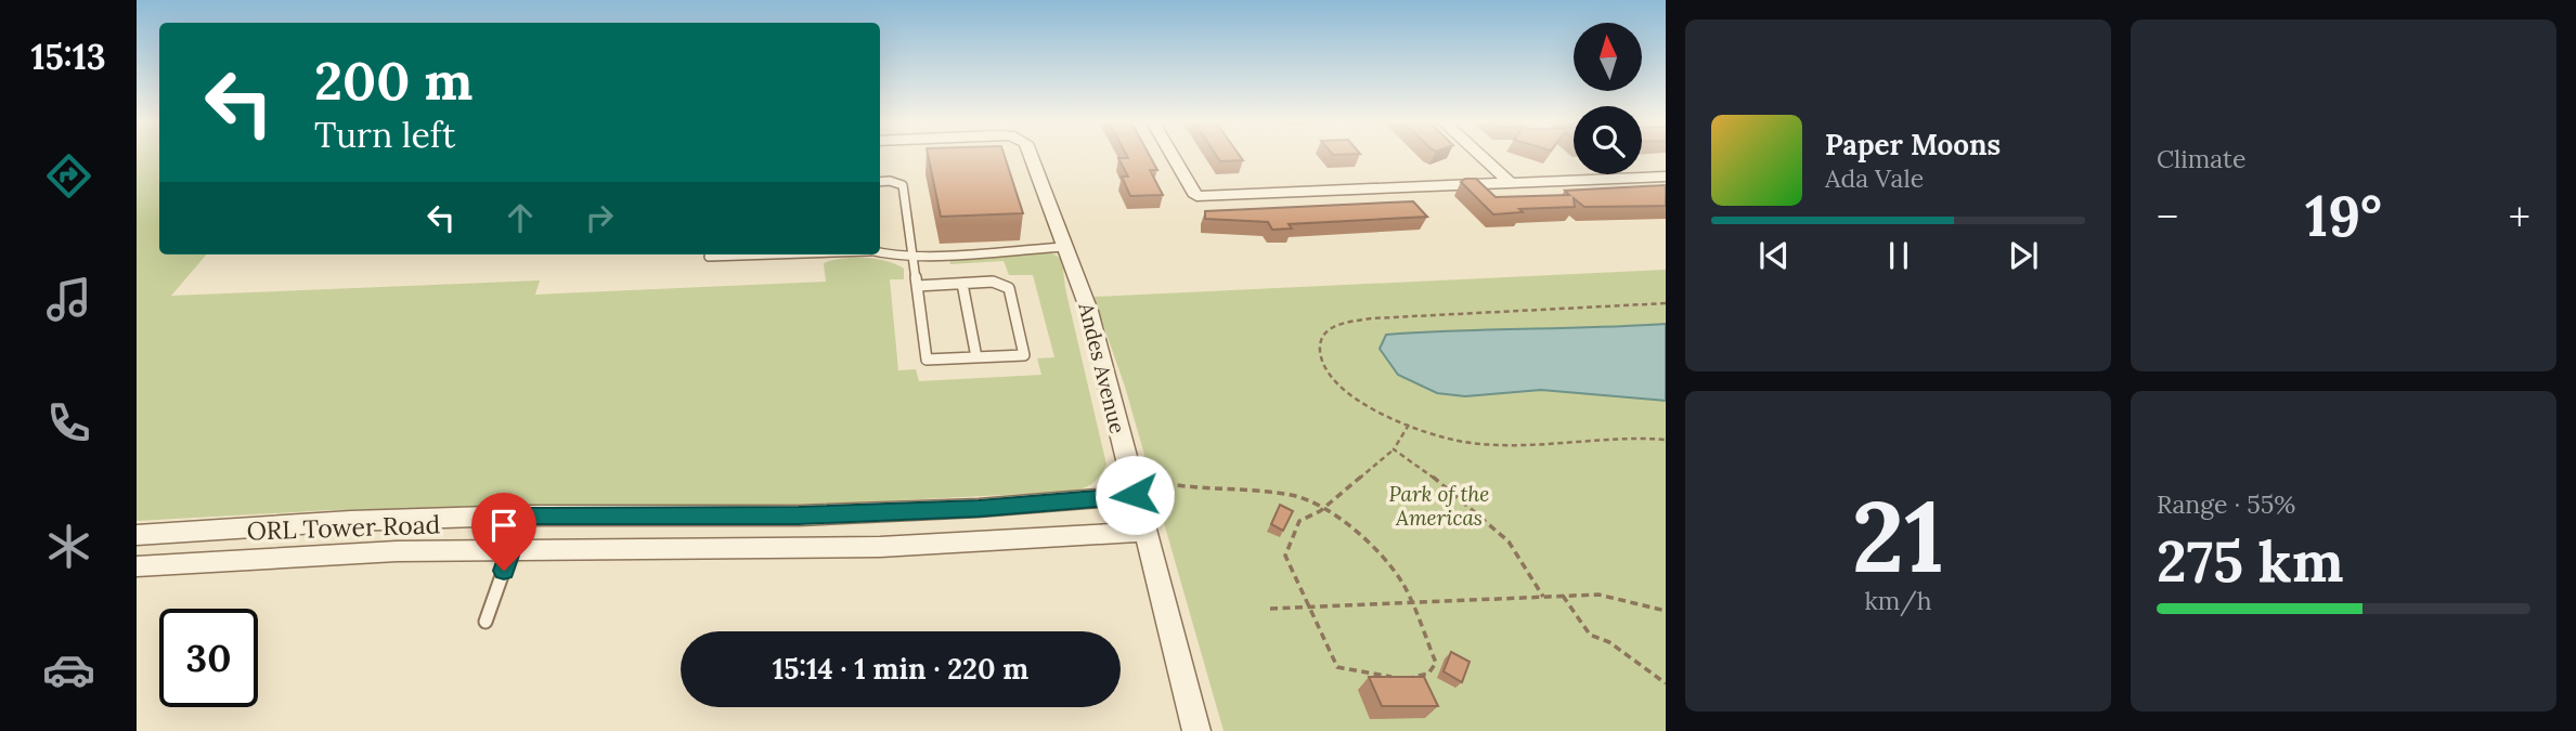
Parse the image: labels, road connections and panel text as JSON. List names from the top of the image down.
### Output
{
  "streets": {
    "street": ["Andes Avenue", "ORL Tower Road"]
  },
  "crossings": [
    ["Andes Avenue", "ORL Tower Road"]
  ],
  "parks": ["Park of the Americas"],
  "north": "top",
  "page": {
    "tabs": "15:13",
    "tile": [
      "Climate",
      ["21", "km/h"],
      ["Range · 55%", "275 km"]
    ],
    "turn": ["200 m", "Turn left"],
    "song": ["Paper Moons", "Ada Vale"],
    "heat": ["−", "19°", "+"],
    "limit": "30",
    "trip": "15:14 · 1 min · 220 m"
  }
}
